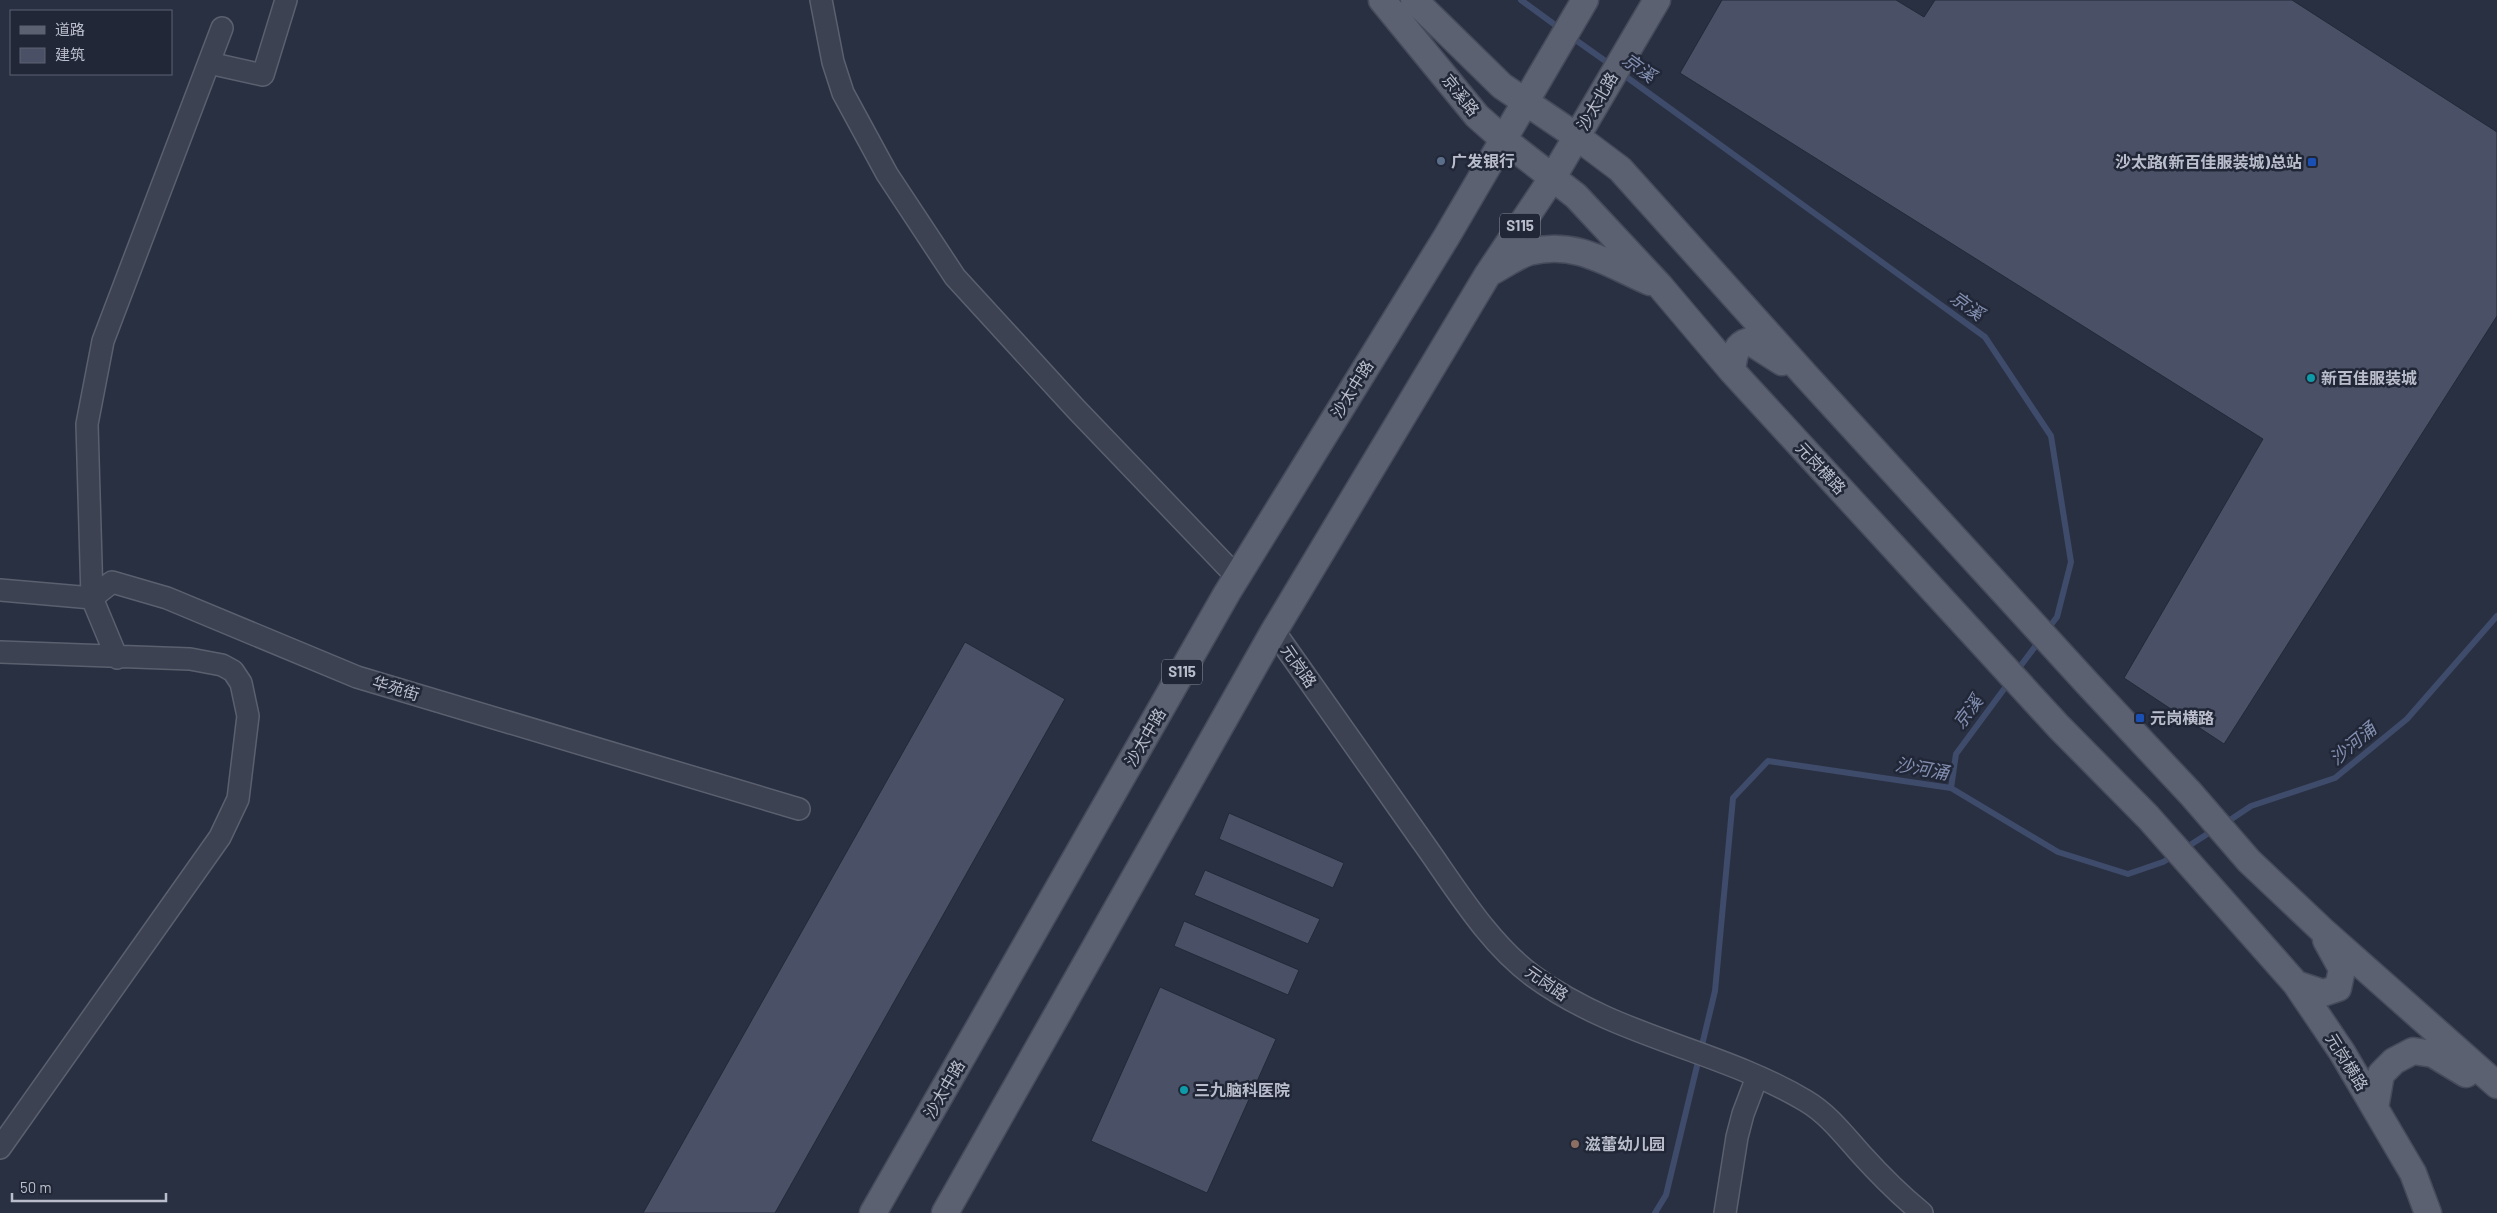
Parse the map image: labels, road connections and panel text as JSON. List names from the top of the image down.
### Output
{
  "streets": {
    "main road": [
      "京溪路",
      "沙太北路",
      "S115",
      "沙太中路",
      "元岗横路"
    ],
    "street": ["元岗路", "华苑街"]
  },
  "crossings": [
    ["京溪路", "沙太北路"],
    ["京溪路", "S115"],
    ["京溪路", "沙太中路"],
    ["京溪路", "元岗横路"],
    ["沙太北路", "S115"],
    ["沙太北路", "元岗横路"],
    ["S115", "沙太中路"],
    ["S115", "元岗横路"],
    ["S115", "元岗路"]
  ],
  "water": ["京溪", "沙河涌"],
  "places": {
    "other": [
      "广发银行",
      "新百佳服装城",
      "三九脑科医院",
      "滋蕾幼儿园"
    ],
    "transit": ["沙太路(新百佳服装城)总站", "元岗横路"]
  },
  "legend": ["道路", "建筑"],
  "scale_bar": "50 m"
}
